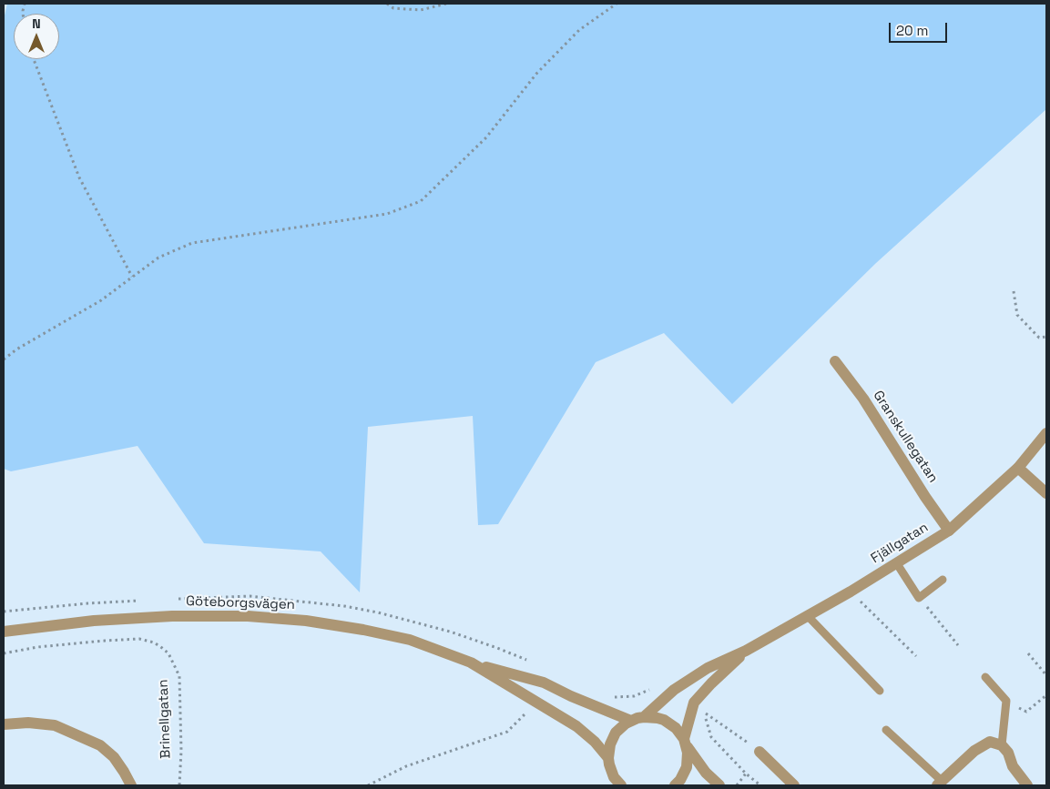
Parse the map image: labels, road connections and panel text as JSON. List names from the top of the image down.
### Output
{
  "streets": {
    "street": ["Granskullegatan", "Fjällgatan", "Göteborgsvägen"],
    "path": ["Brinellgatan"]
  },
  "crossings": [
    ["Granskullegatan", "Fjällgatan"]
  ],
  "scale_bar": "20 m",
  "north": "top"
}
